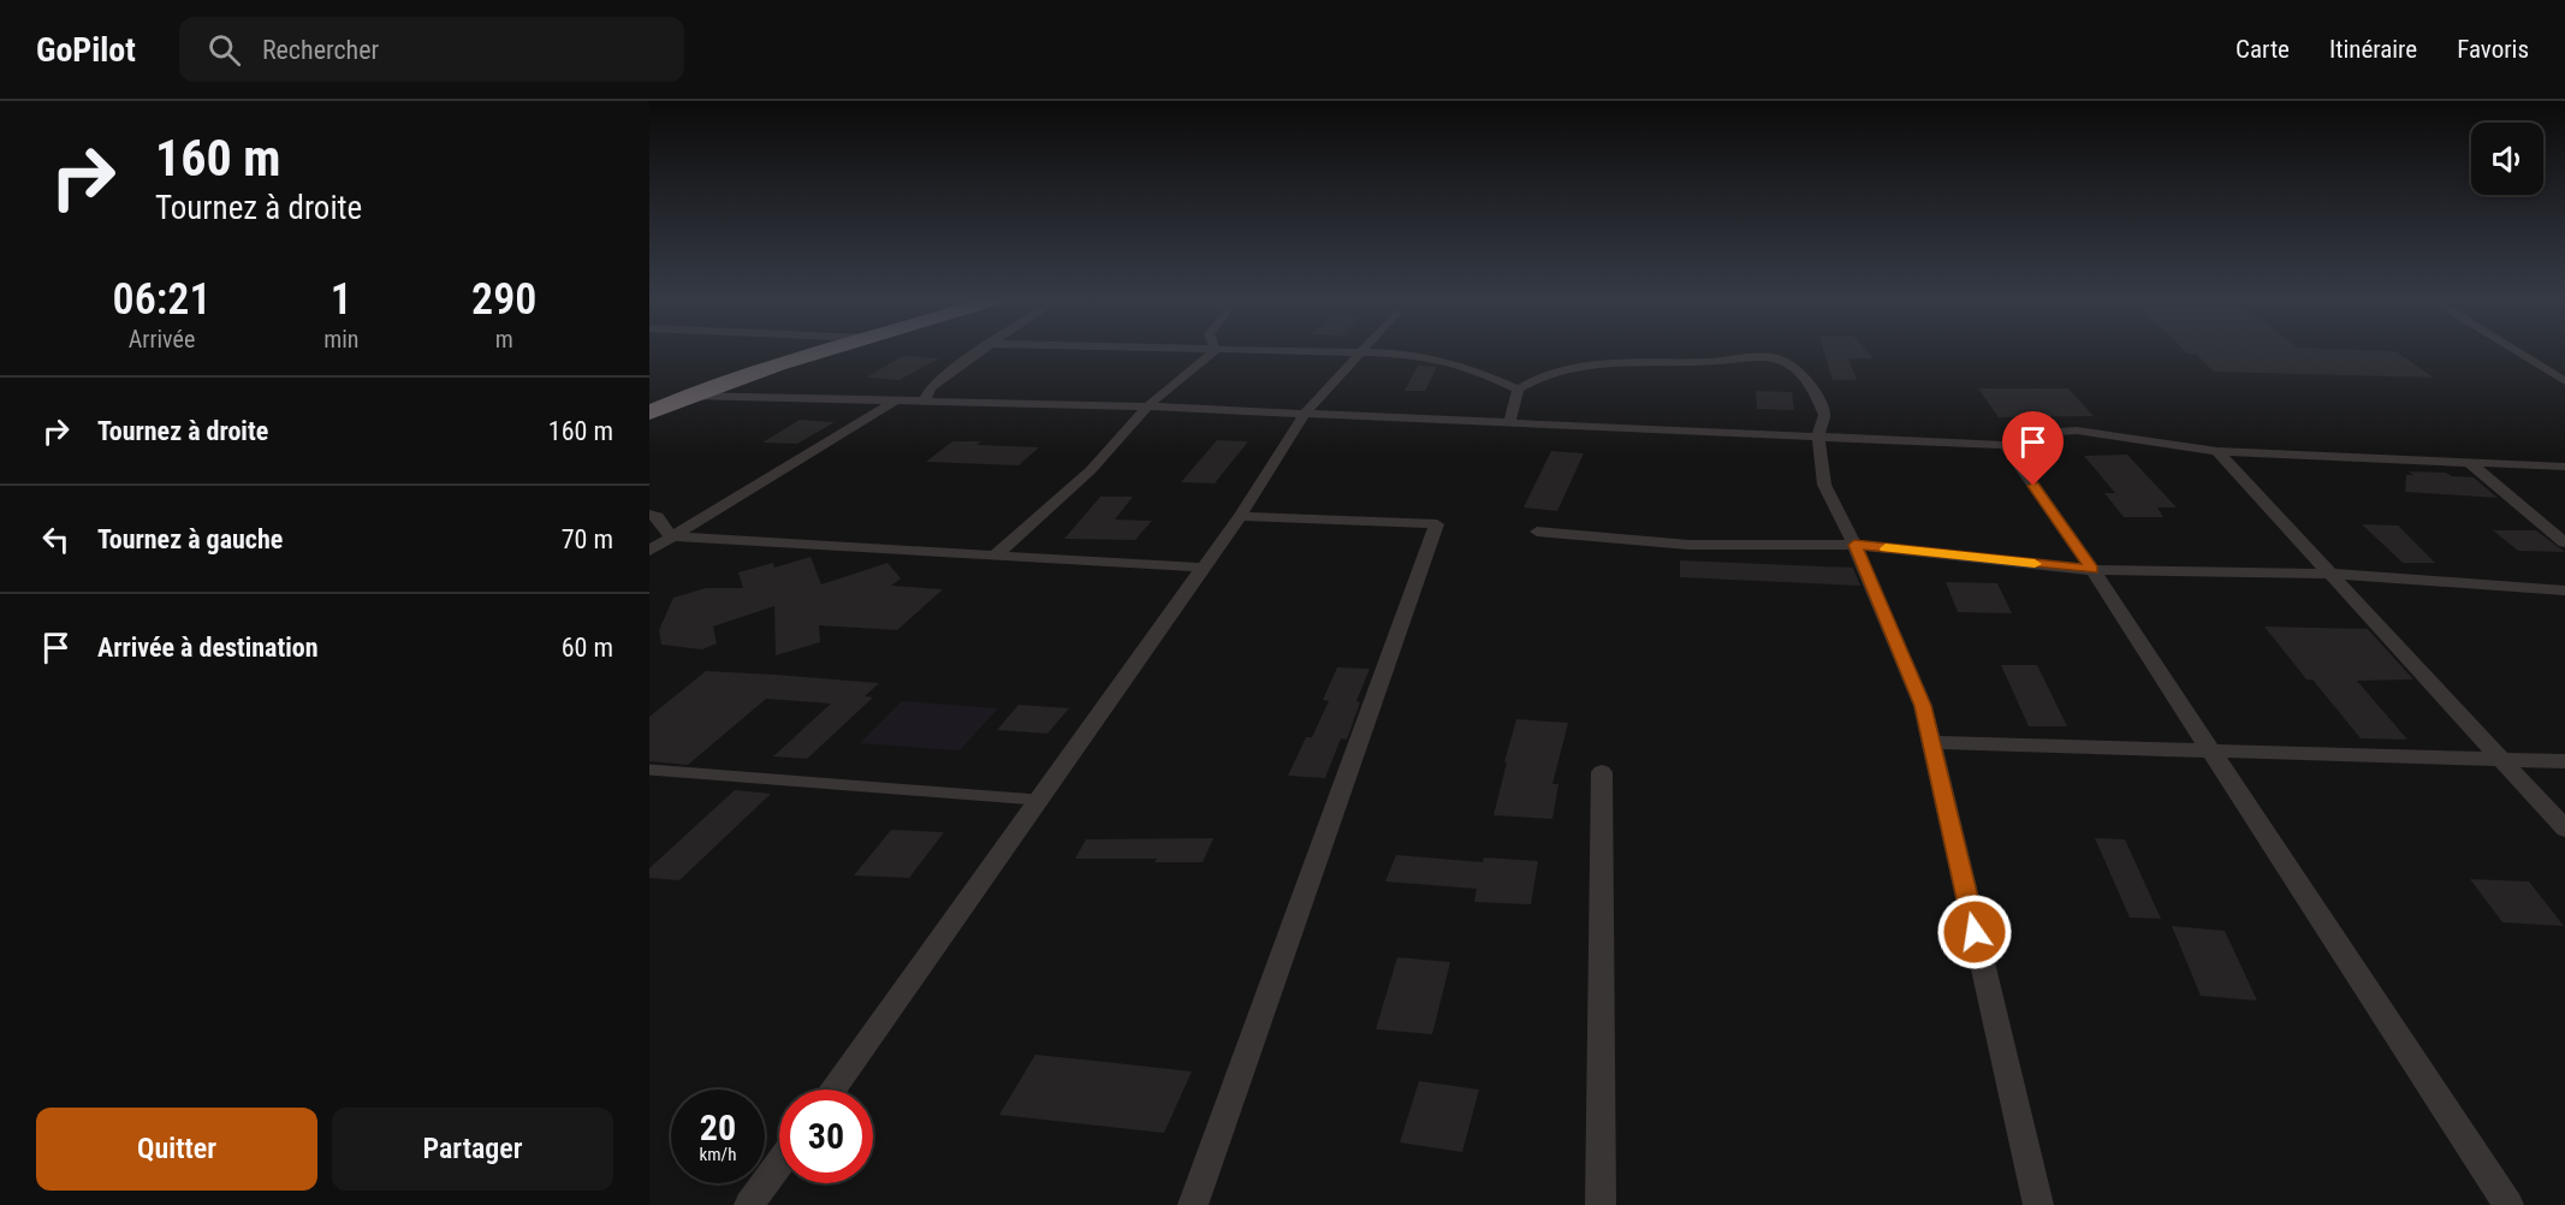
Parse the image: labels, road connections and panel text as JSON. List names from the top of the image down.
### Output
{
  "page": {
    "header": "GoPilot",
    "search": "Rechercher",
    "nav": ["Carte", "Itinéraire", "Favoris"],
    "turn": ["160 m", "Tournez à droite"],
    "eta": [
      "06:21",
      "Arrivée",
      "1",
      "min",
      "290",
      "m"
    ],
    "list": [
      {
        "name": "Tournez à droite",
        "value": "160 m"
      },
      {
        "name": "Tournez à gauche",
        "value": "70 m"
      },
      {
        "name": "Arrivée à destination",
        "value": "60 m"
      }
    ],
    "speed": "20 km/h",
    "limit": "30",
    "buttons": ["Quitter", "Partager"]
  }
}
